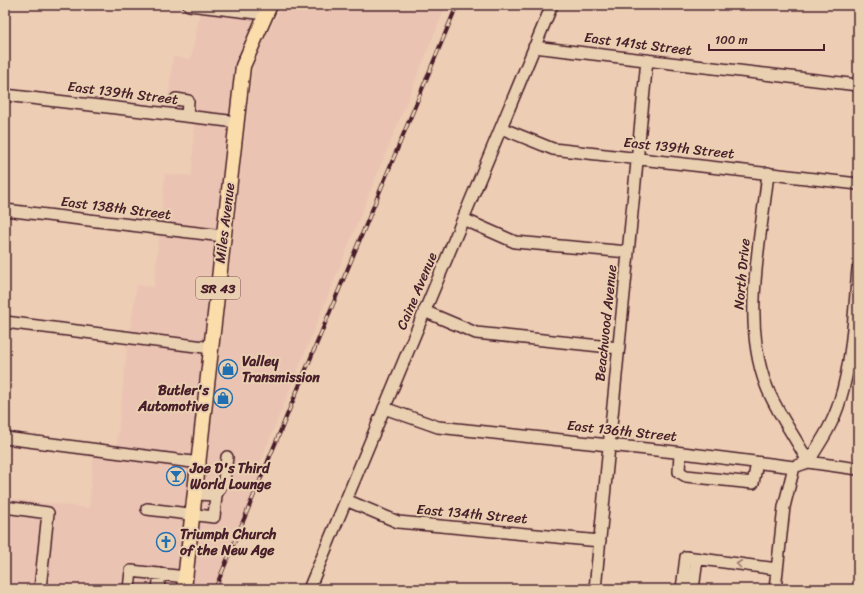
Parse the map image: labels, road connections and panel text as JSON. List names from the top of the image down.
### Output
{
  "streets": {
    "main road": ["Miles Avenue", "SR 43"],
    "street": [
      "East 141st Street",
      "East 139th Street",
      "East 138th Street",
      "North Drive",
      "Caine Avenue",
      "Beachwood Avenue",
      "East 136th Street",
      "East 134th Street"
    ]
  },
  "crossings": [
    ["East 141st Street", "Caine Avenue"],
    ["East 141st Street", "Beachwood Avenue"],
    ["East 139th Street", "Miles Avenue"],
    ["East 139th Street", "North Drive"],
    ["East 139th Street", "Caine Avenue"],
    ["East 139th Street", "Beachwood Avenue"],
    ["East 138th Street", "Miles Avenue"],
    ["North Drive", "East 136th Street"],
    ["Caine Avenue", "East 136th Street"],
    ["Caine Avenue", "East 134th Street"],
    ["Beachwood Avenue", "East 136th Street"],
    ["Beachwood Avenue", "East 134th Street"]
  ],
  "places": {
    "shop": ["Valley Transmission", "Butler's Automotive"],
    "bar": ["Joe D's Third World Lounge"],
    "church": ["Triumph Church of the New Age"]
  },
  "scale_bar": "100 m"
}
